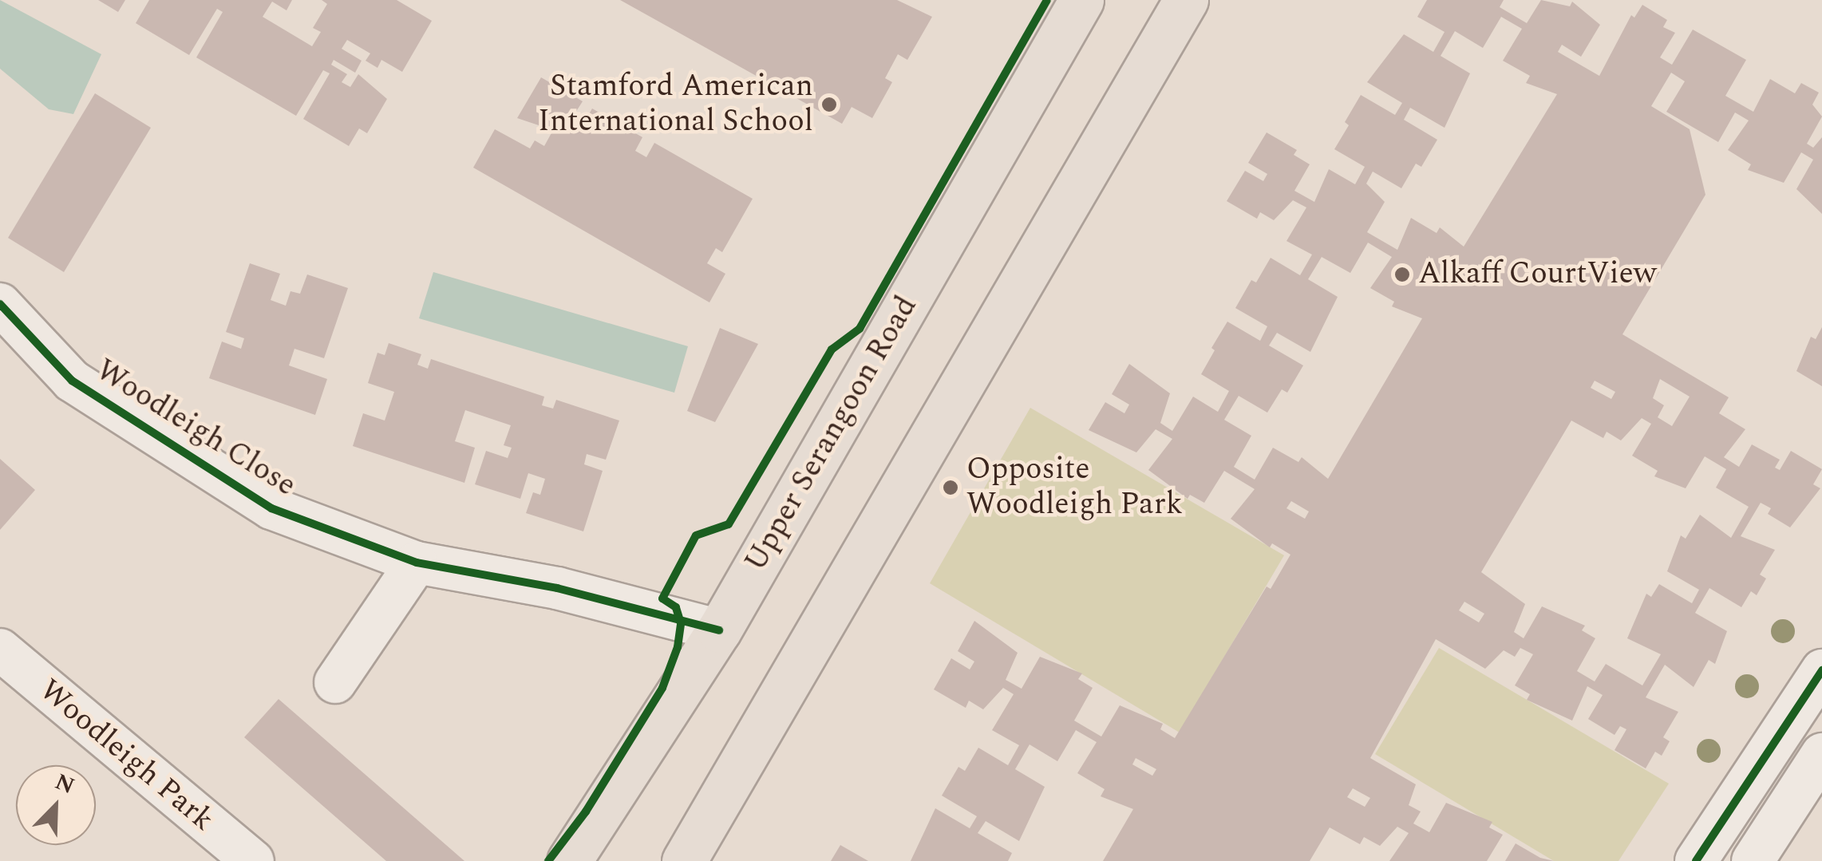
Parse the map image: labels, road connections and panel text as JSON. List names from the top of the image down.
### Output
{
  "streets": {
    "main road": ["Upper Serangoon Road"],
    "street": ["Woodleigh Close", "Woodleigh Park"]
  },
  "crossings": [
    ["Woodleigh Close", "Upper Serangoon Road"]
  ],
  "places": ["Stamford American International School", "Alkaff CourtView", "Opposite Woodleigh Park"],
  "north": "top right"
}
